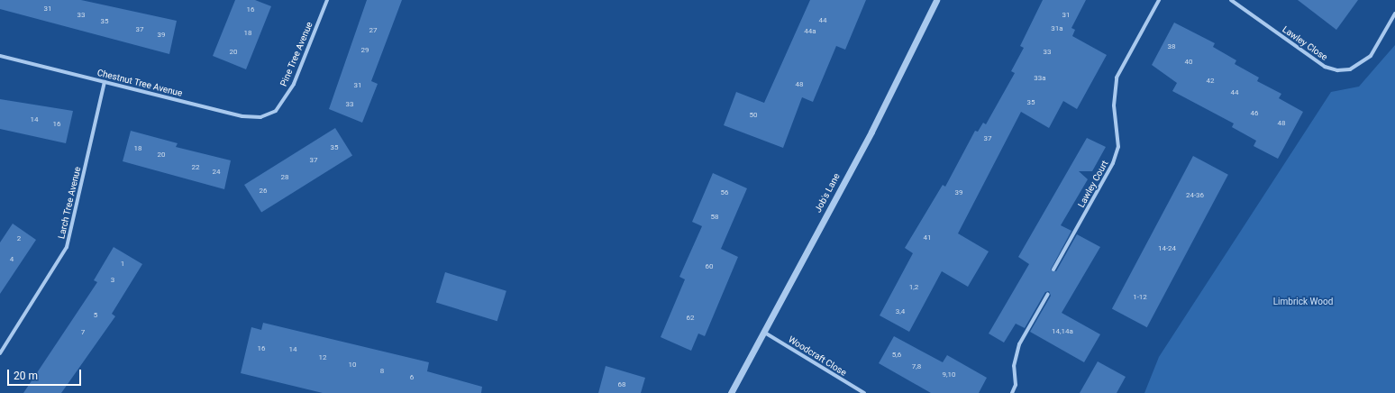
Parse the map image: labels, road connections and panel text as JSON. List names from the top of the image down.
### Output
{
  "streets": {
    "street": [
      "Lawley Close",
      "Pine Tree Avenue",
      "Chestnut Tree Avenue",
      "Lawley Court",
      "Job's Lane",
      "Larch Tree Avenue",
      "Woodcraft Close"
    ]
  },
  "crossings": [
    ["Pine Tree Avenue", "Chestnut Tree Avenue"],
    ["Chestnut Tree Avenue", "Larch Tree Avenue"],
    ["Job's Lane", "Woodcraft Close"]
  ],
  "parks": ["Limbrick Wood"],
  "house_numbers": [
    "31",
    "16",
    "33",
    "31",
    "44",
    "35",
    "31a",
    "37",
    "27",
    "44a",
    "18",
    "39",
    "38",
    "29",
    "20",
    "33",
    "40",
    "33a",
    "42",
    "48",
    "31",
    "44",
    "35",
    "33",
    "46",
    "50",
    "14",
    "48",
    "16",
    "37",
    "35",
    "18",
    "20",
    "37",
    "22",
    "24",
    "28",
    "26",
    "56",
    "39",
    "24-36",
    "58",
    "41",
    "2",
    "14-24",
    "4",
    "1",
    "60",
    "3",
    "1,2",
    "1-12",
    "3,4",
    "5",
    "62",
    "14,14a",
    "7",
    "16",
    "14",
    "5,6",
    "12",
    "10",
    "7,8",
    "8",
    "9,10",
    "6",
    "68"
  ],
  "scale_bar": "20 m"
}
